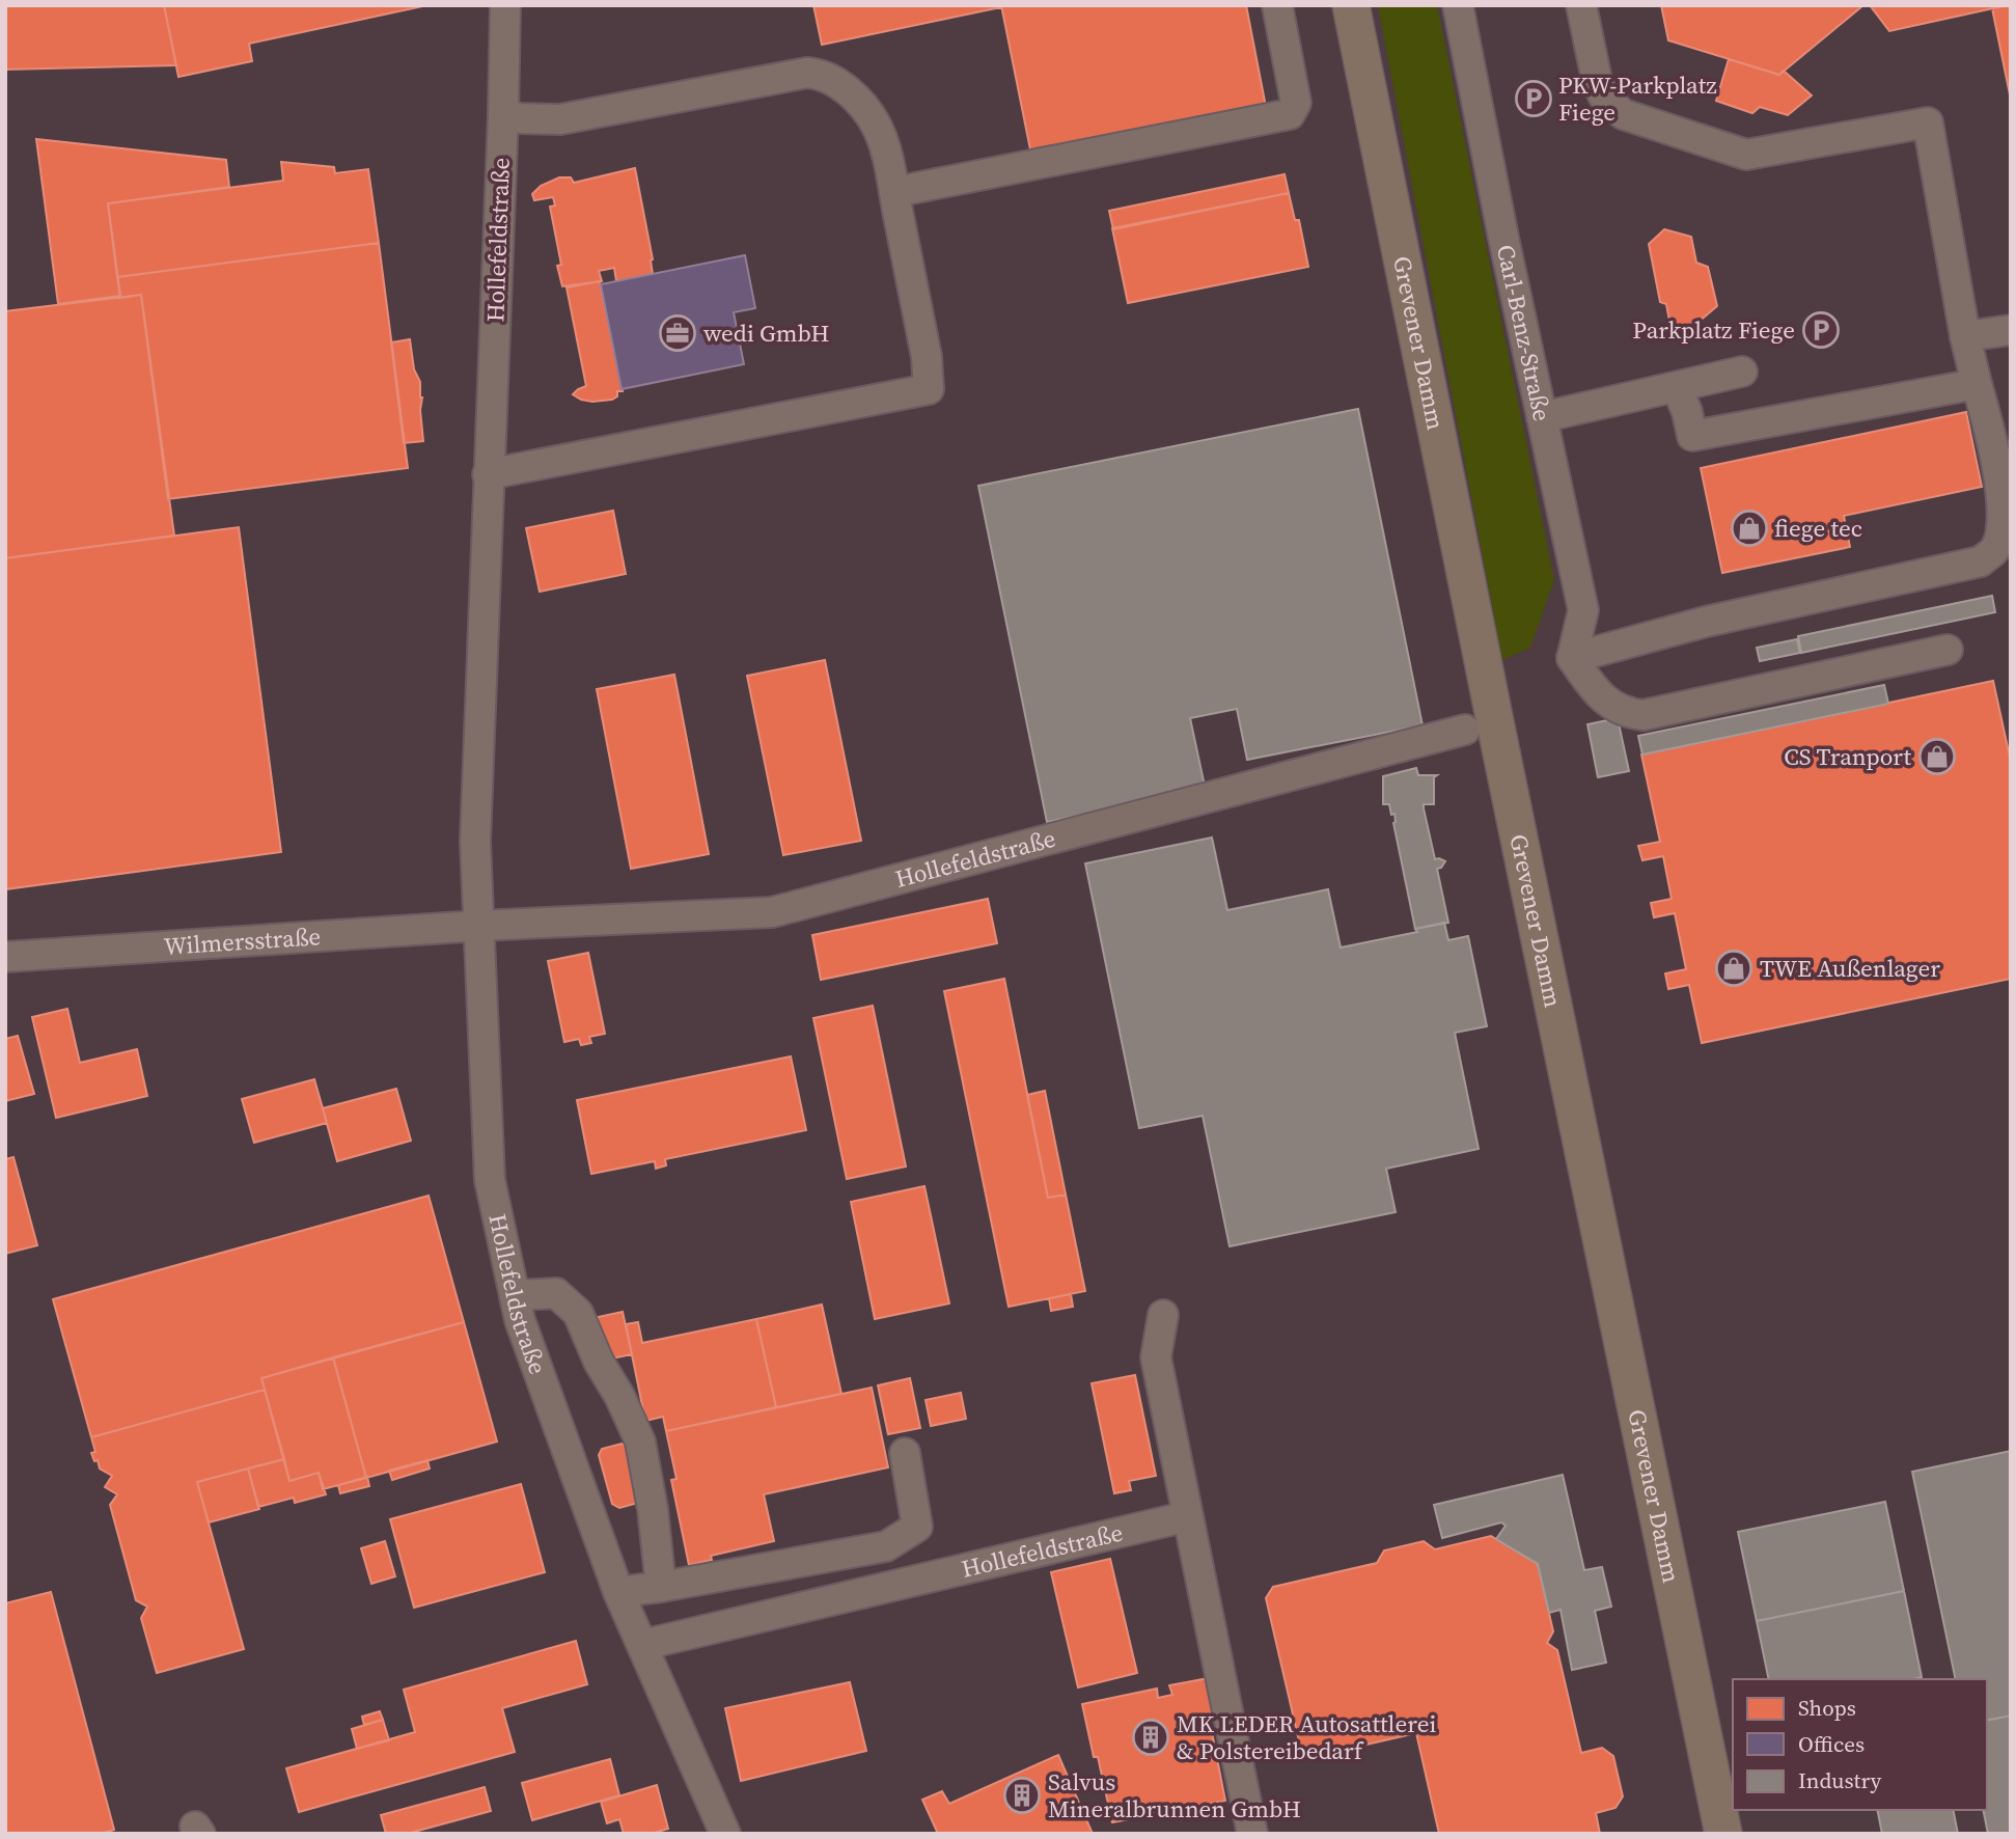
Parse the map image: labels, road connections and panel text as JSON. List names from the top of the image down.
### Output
{
  "streets": {
    "main road": ["Grevener Damm"],
    "street": ["Hollefeldstraße", "Carl-Benz-Straße", "Wilmersstraße"]
  },
  "crossings": [
    ["Hollefeldstraße", "Wilmersstraße"]
  ],
  "places": {
    "parking": ["PKW-Parkplatz Fiege", "Parkplatz Fiege"],
    "office": ["wedi GmbH"],
    "shop": ["fiege tec", "CS Tranport", "TWE Außenlager"],
    "building": ["MK LEDER Autosattlerei & Polstereibedarf", "Salvus Mineralbrunnen GmbH"]
  },
  "legend": ["Shops", "Offices", "Industry"]
}
